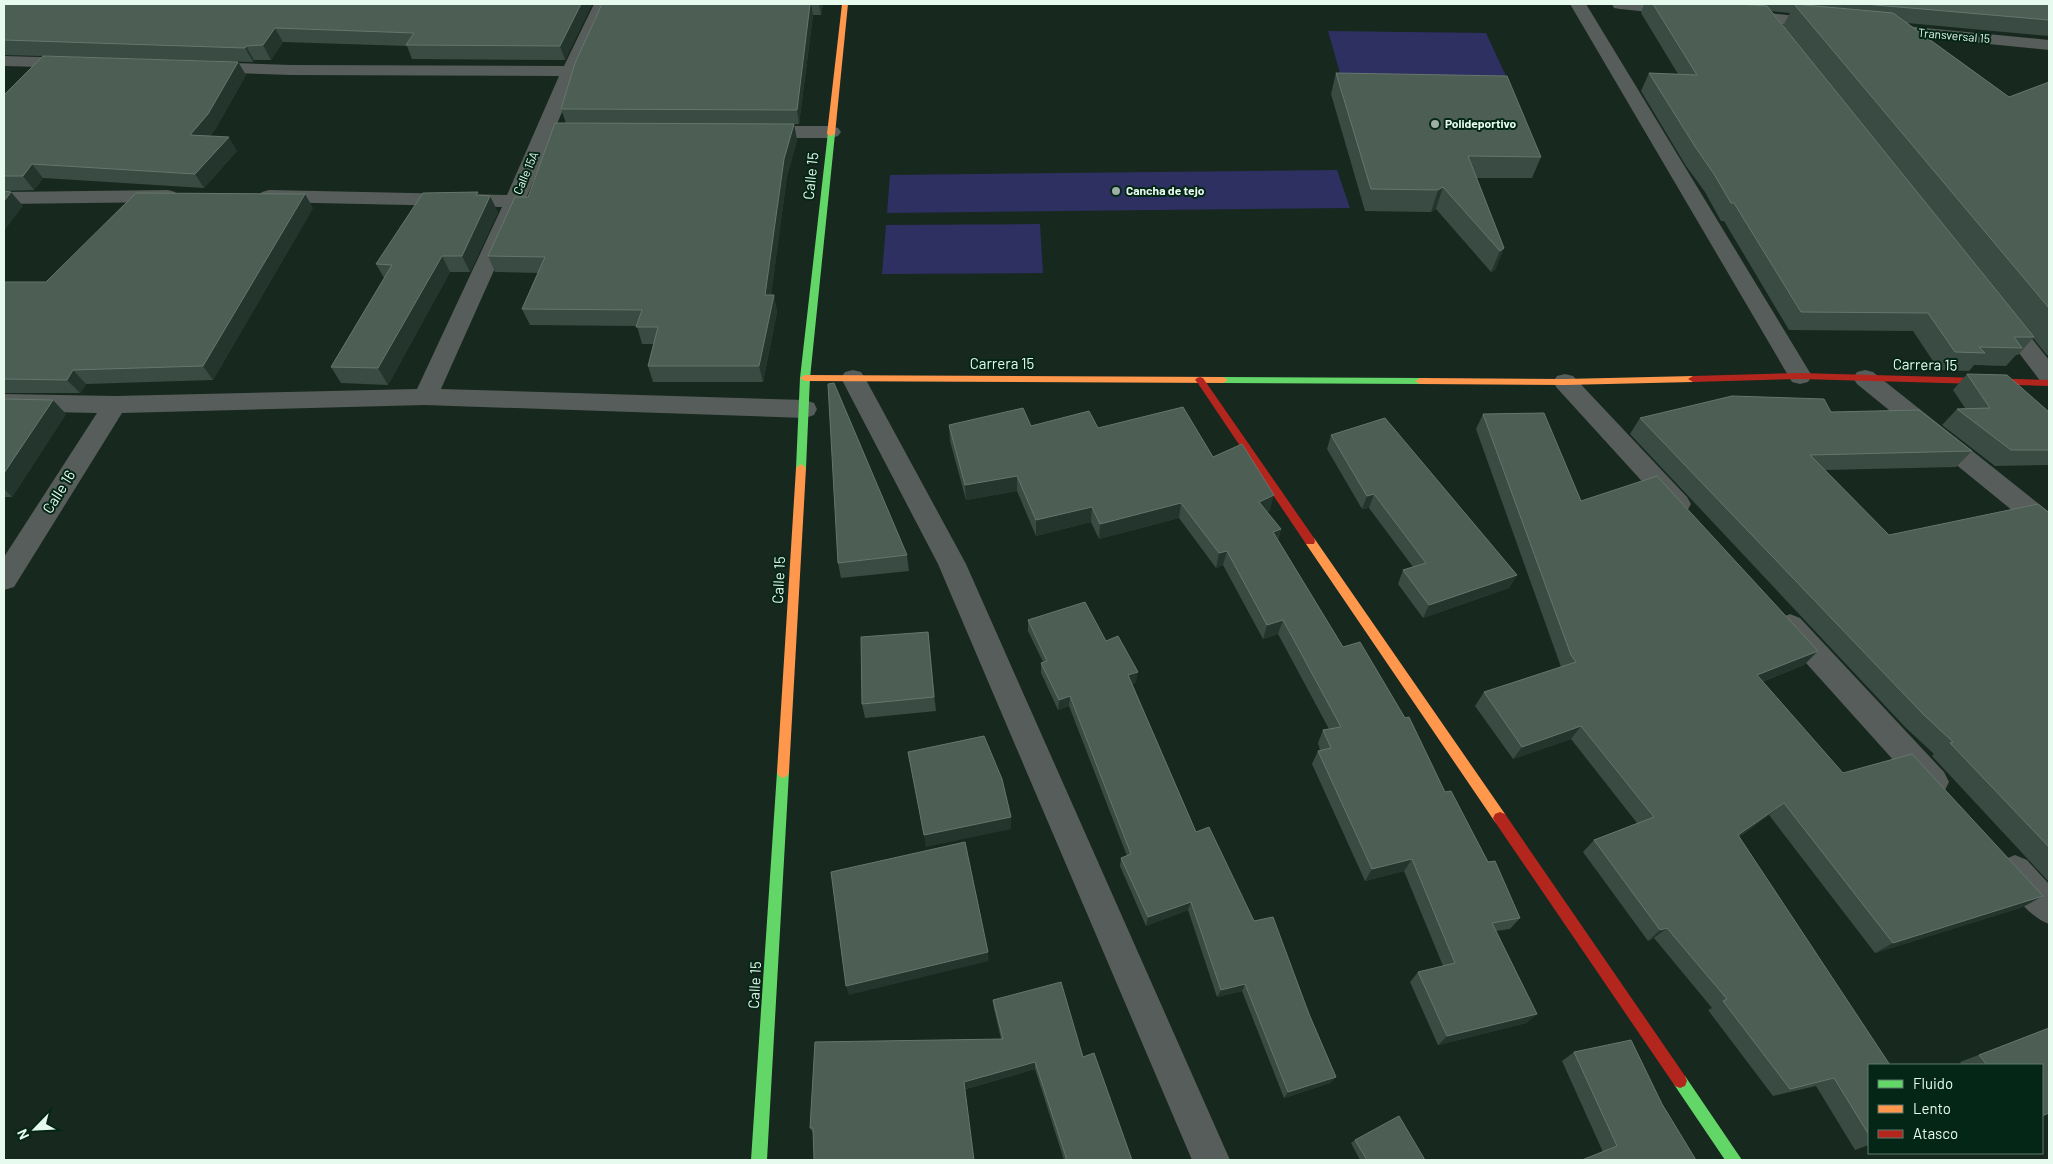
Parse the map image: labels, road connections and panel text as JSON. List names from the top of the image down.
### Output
{
  "streets": {
    "street": [
      "Transversal 15",
      "Calle 15A",
      "Calle 15",
      "Carrera 15",
      "Calle 16"
    ]
  },
  "crossings": [
    ["Calle 15", "Carrera 15"]
  ],
  "places": ["Polideportivo", "Cancha de tejo"],
  "legend": ["Fluido", "Lento", "Atasco"],
  "north": "bottom left"
}
